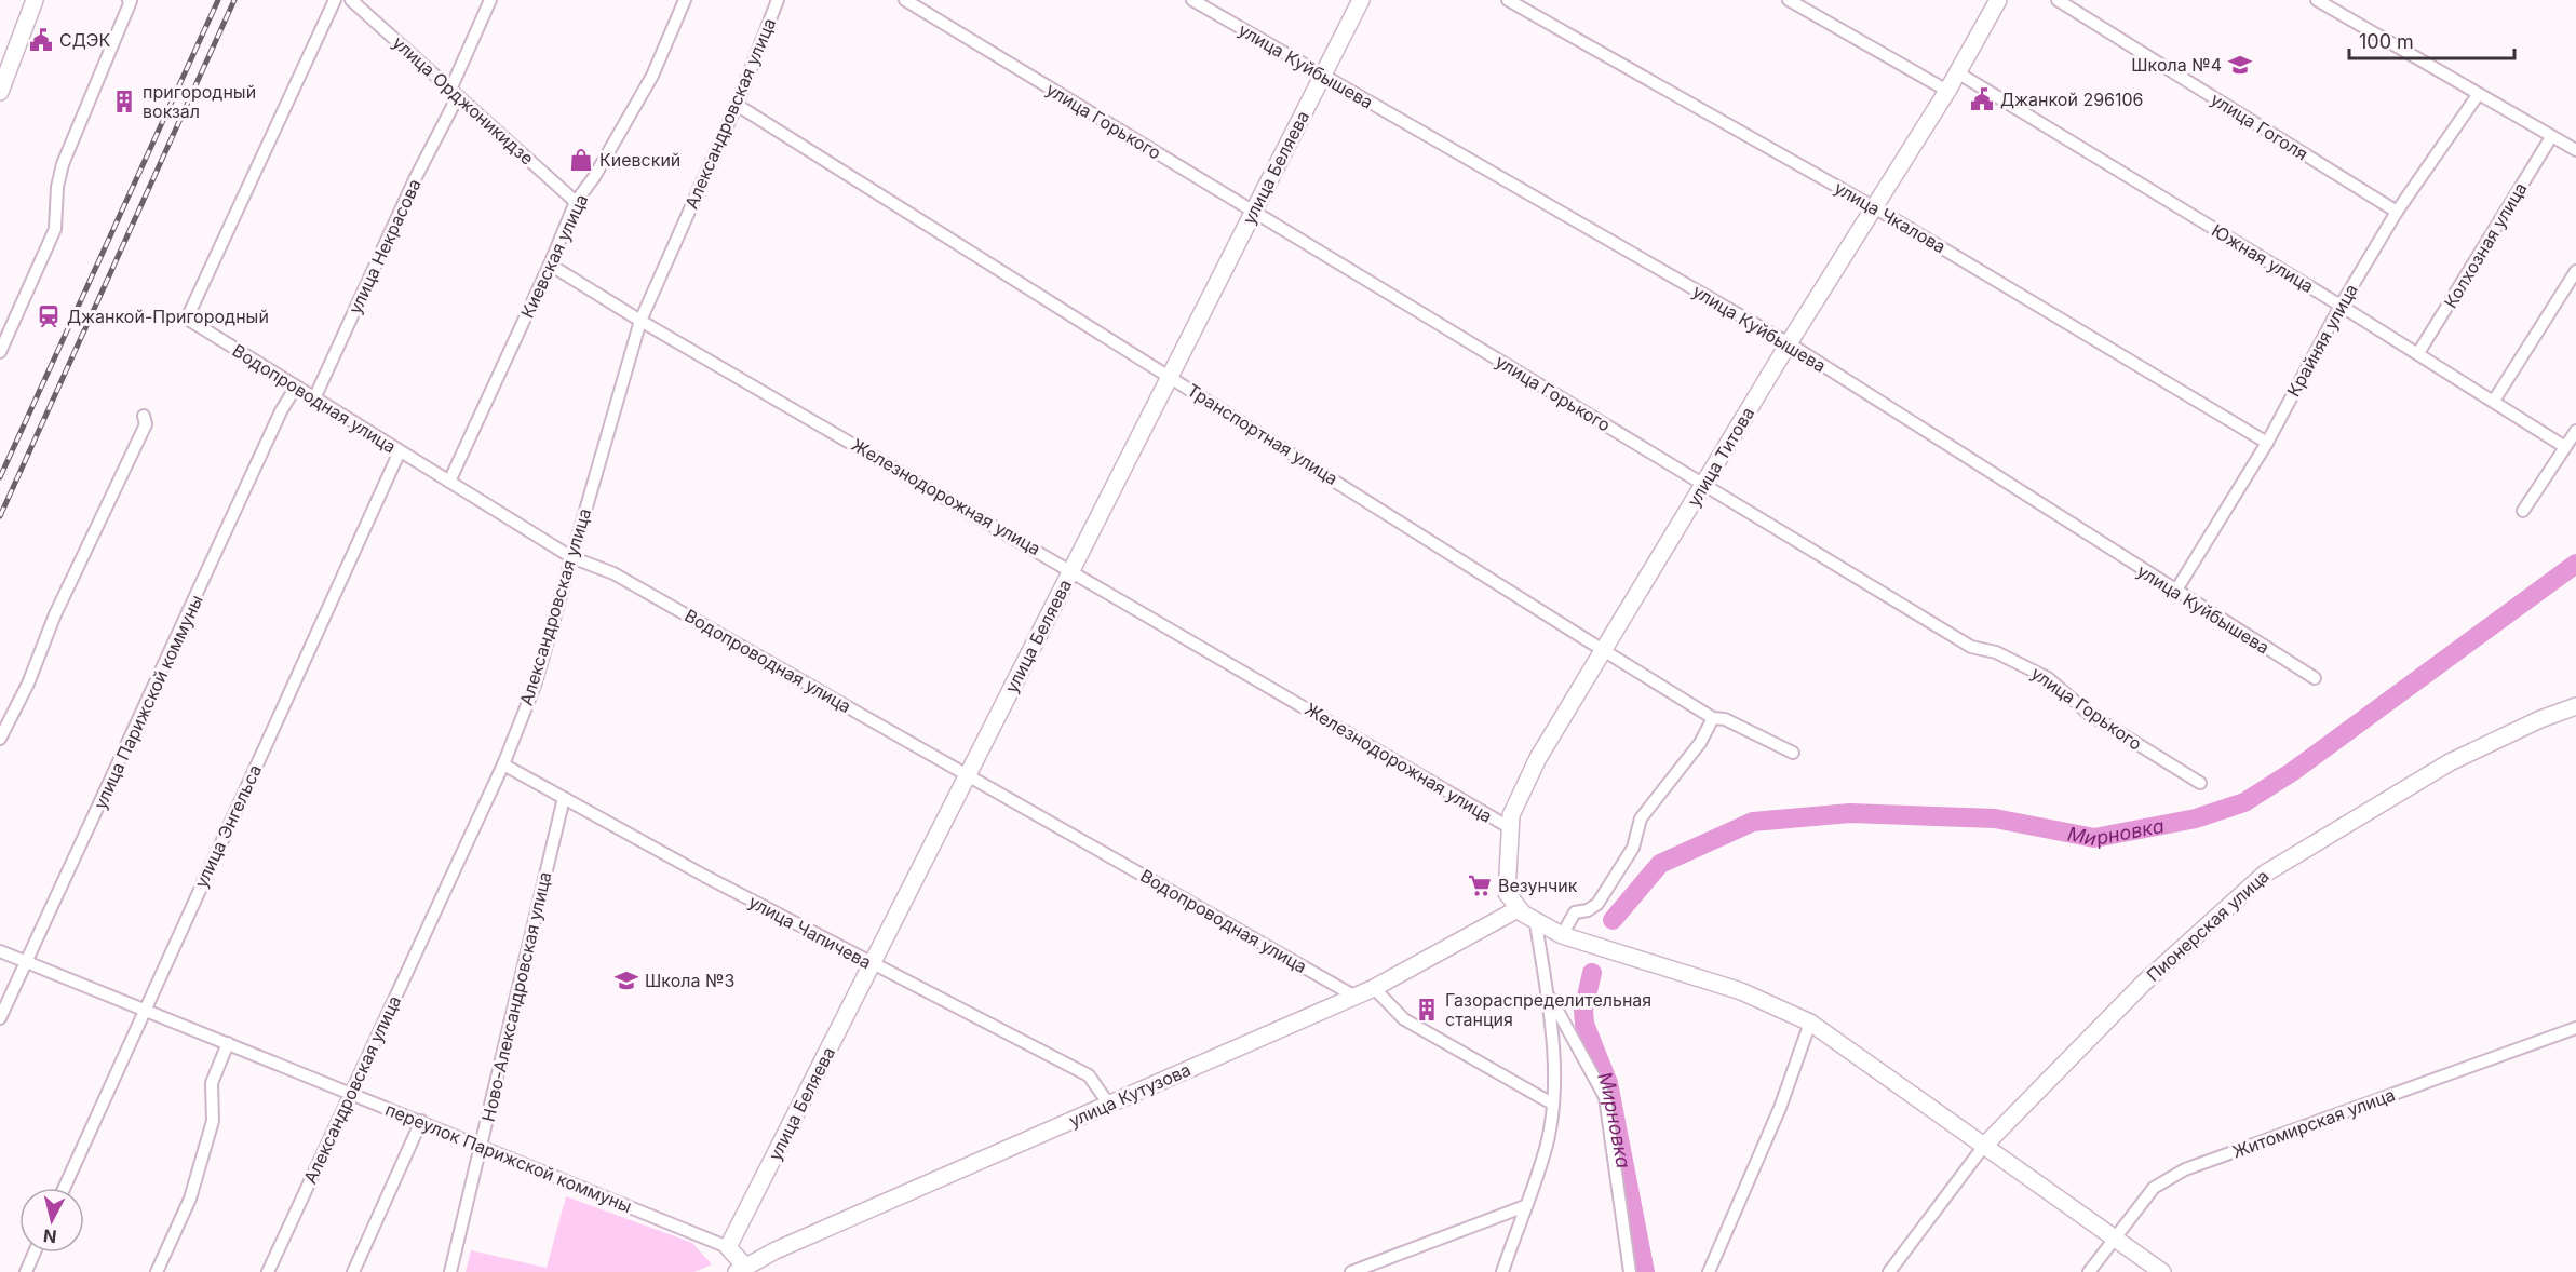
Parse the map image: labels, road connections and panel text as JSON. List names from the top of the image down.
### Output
{
  "streets": {
    "main road": [
      "улица Беляева",
      "улица Титова",
      "Пионерская улица",
      "улица Кутузова"
    ],
    "street": [
      "улица Куйбышева",
      "улица Орджоникидзе",
      "Александровская улица",
      "улица Горького",
      "улица Гоголя",
      "улица Чкалова",
      "Колхозная улица",
      "улица Некрасова",
      "Киевская улица",
      "Южная улица",
      "Крайняя улица",
      "Водопроводная улица",
      "Транспортная улица",
      "Железнодорожная улица",
      "улица Парижской коммуны",
      "улица Энгельса",
      "улица Чапичева",
      "Ново-Александровская улица",
      "Житомирская улица",
      "переулок Парижской коммуны"
    ]
  },
  "crossings": [
    ["улица Куйбышева", "улица Беляева"],
    ["улица Куйбышева", "Крайняя улица"],
    ["улица Куйбышева", "улица Титова"],
    ["улица Орджоникидзе", "улица Некрасова"],
    ["улица Орджоникидзе", "Киевская улица"],
    ["Александровская улица", "Водопроводная улица"],
    ["Александровская улица", "Транспортная улица"],
    ["Александровская улица", "Железнодорожная улица"],
    ["Александровская улица", "улица Чапичева"],
    ["Александровская улица", "переулок Парижской коммуны"],
    ["улица Горького", "улица Беляева"],
    ["улица Горького", "улица Титова"],
    ["улица Гоголя", "Крайняя улица"],
    ["улица Беляева", "Водопроводная улица"],
    ["улица Беляева", "Транспортная улица"],
    ["улица Беляева", "Железнодорожная улица"],
    ["улица Беляева", "улица Чапичева"],
    ["улица Беляева", "переулок Парижской коммуны"],
    ["улица Чкалова", "Крайняя улица"],
    ["улица Чкалова", "улица Титова"],
    ["Колхозная улица", "Южная улица"],
    ["улица Некрасова", "Водопроводная улица"],
    ["Киевская улица", "Водопроводная улица"],
    ["Киевская улица", "Железнодорожная улица"],
    ["Южная улица", "Крайняя улица"],
    ["Южная улица", "улица Титова"],
    ["Водопроводная улица", "улица Парижской коммуны"],
    ["Водопроводная улица", "улица Энгельса"],
    ["Водопроводная улица", "улица Кутузова"],
    ["Транспортная улица", "улица Титова"],
    ["улица Титова", "Железнодорожная улица"],
    ["улица Титова", "улица Кутузова"],
    ["улица Парижской коммуны", "переулок Парижской коммуны"],
    ["улица Энгельса", "переулок Парижской коммуны"],
    ["улица Чапичева", "Ново-Александровская улица"],
    ["улица Чапичева", "улица Кутузова"],
    ["Ново-Александровская улица", "переулок Парижской коммуны"]
  ],
  "water": ["Мирновка"],
  "places": {
    "public building": ["СДЭК", "Джанкой 296106"],
    "school or university": ["Школа №4", "Школа №3"],
    "building": ["пригородный вокзал", "Газораспределительная станция"],
    "shop": ["Киевский"],
    "station": ["Джанкой-Пригородный"],
    "supermarket": ["Везунчик"]
  },
  "scale_bar": "100 m",
  "north": "bottom"
}
